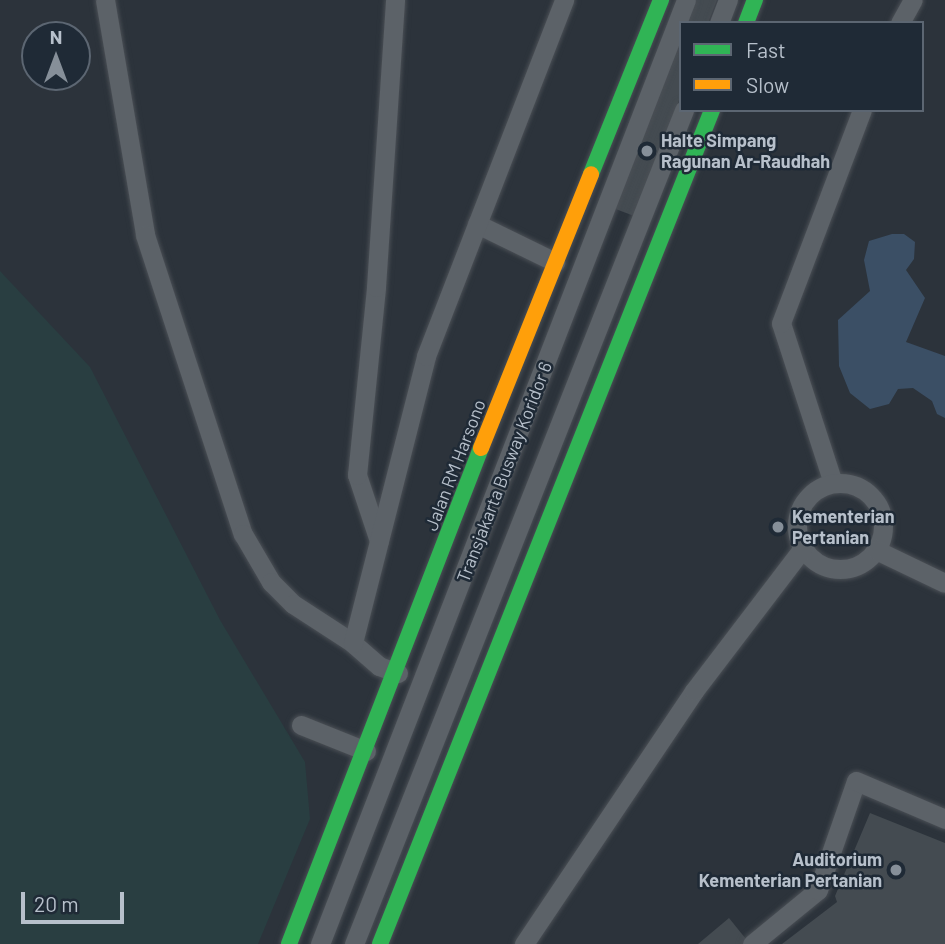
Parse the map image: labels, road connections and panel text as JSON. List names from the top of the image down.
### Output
{
  "streets": {
    "main road": ["Jalan RM Harsono"],
    "lane": ["Transjakarta Busway Koridor 6"]
  },
  "places": ["Halte Simpang Ragunan Ar-Raudhah", "Kementerian Pertanian", "Auditorium Kementerian Pertanian"],
  "legend": ["Fast", "Slow"],
  "scale_bar": "20 m",
  "north": "top"
}
